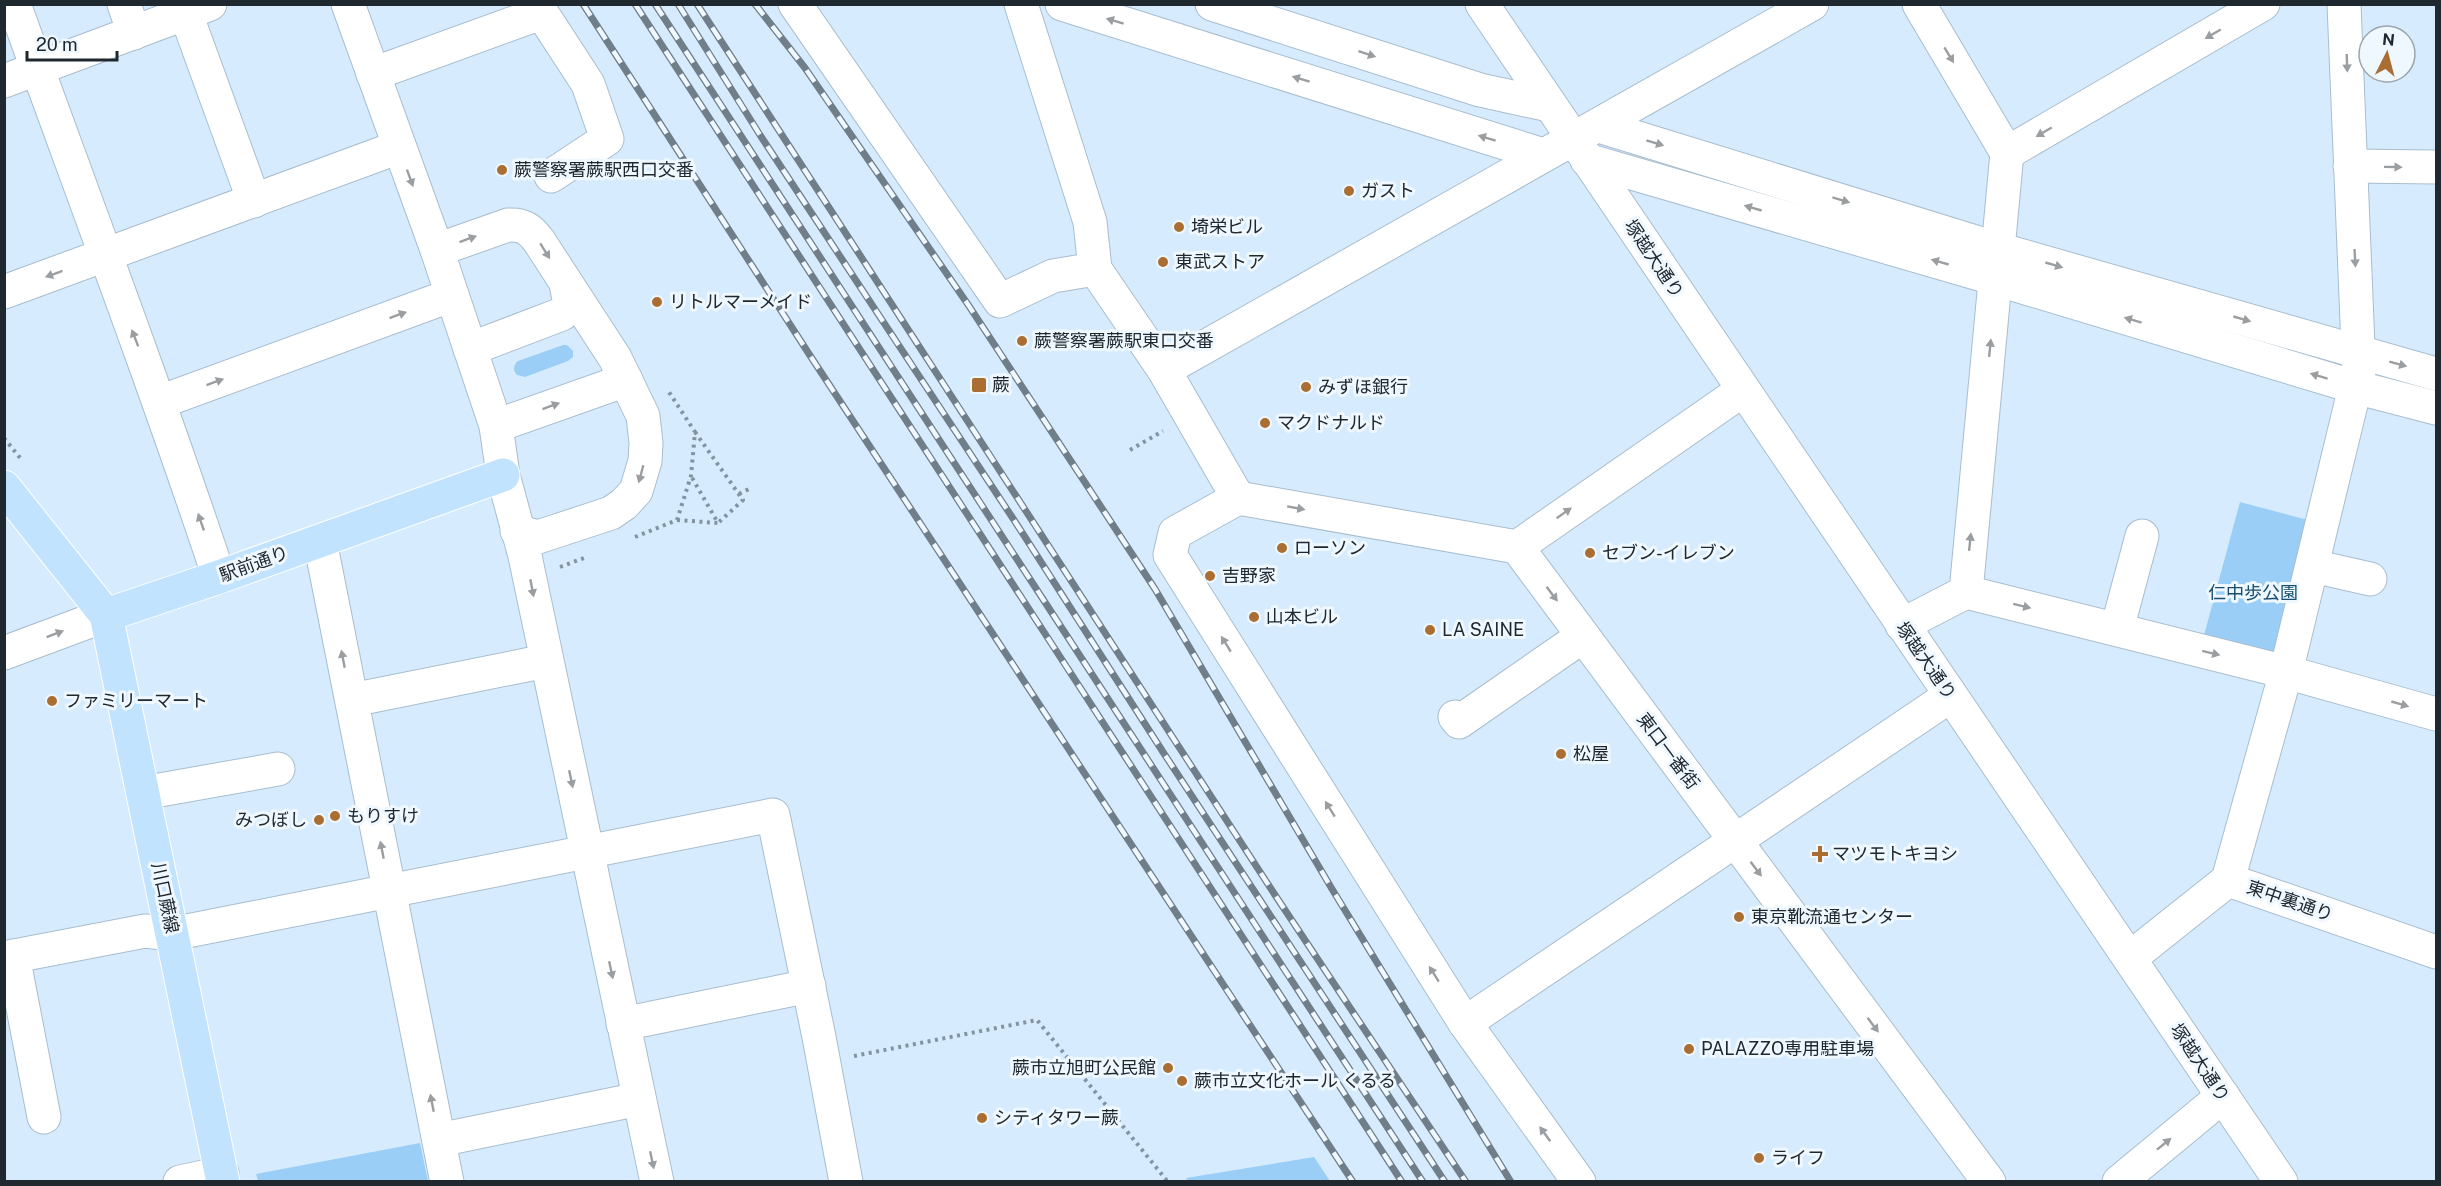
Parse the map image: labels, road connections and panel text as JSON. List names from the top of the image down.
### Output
{
  "streets": {
    "main road": ["駅前通り", "川口蕨線"],
    "street": ["塚越大通り", "東口一番街", "東中裏通り"]
  },
  "crossings": [
    ["塚越大通り", "東中裏通り"],
    ["駅前通り", "川口蕨線"]
  ],
  "one_way": ["東口一番街"],
  "parks": ["仁中歩公園"],
  "places": {
    "other": [
      "蕨警察署蕨駅西口交番",
      "ガスト",
      "埼栄ビル",
      "東武ストア",
      "リトルマーメイド",
      "蕨警察署蕨駅東口交番",
      "みずほ銀行",
      "マクドナルド",
      "ローソン",
      "セブン-イレブン",
      "吉野家",
      "山本ビル",
      "LA SAINE",
      "ファミリーマート",
      "松屋",
      "もりすけ",
      "みつぼし",
      "東京靴流通センター",
      "PALAZZO専用駐車場",
      "蕨市立旭町公民館",
      "蕨市立文化ホール くるる",
      "シティタワー蕨",
      "ライフ"
    ],
    "transit": ["蕨"],
    "health": ["マツモトキヨシ"]
  },
  "scale_bar": "20 m",
  "north": "top"
}
